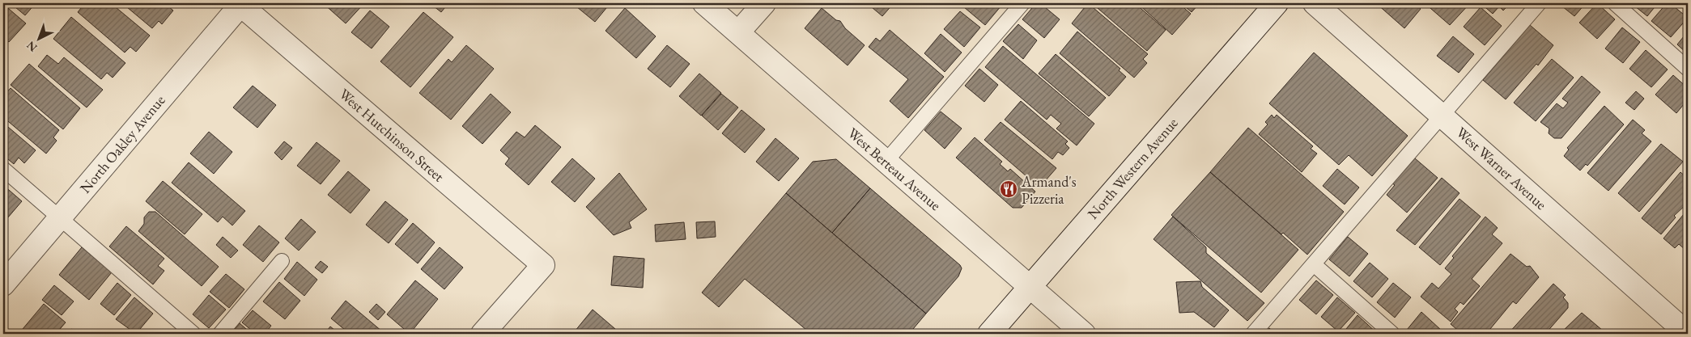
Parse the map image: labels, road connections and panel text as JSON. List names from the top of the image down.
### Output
{
  "streets": {
    "street": [
      "West Hutchinson Street",
      "North Oakley Avenue",
      "North Western Avenue",
      "West Warner Avenue",
      "West Berteau Avenue"
    ]
  },
  "crossings": [
    ["West Hutchinson Street", "North Oakley Avenue"],
    ["North Western Avenue", "West Berteau Avenue"]
  ],
  "places": {
    "restaurant": ["Armand's Pizzeria"]
  },
  "north": "bottom left"
}
